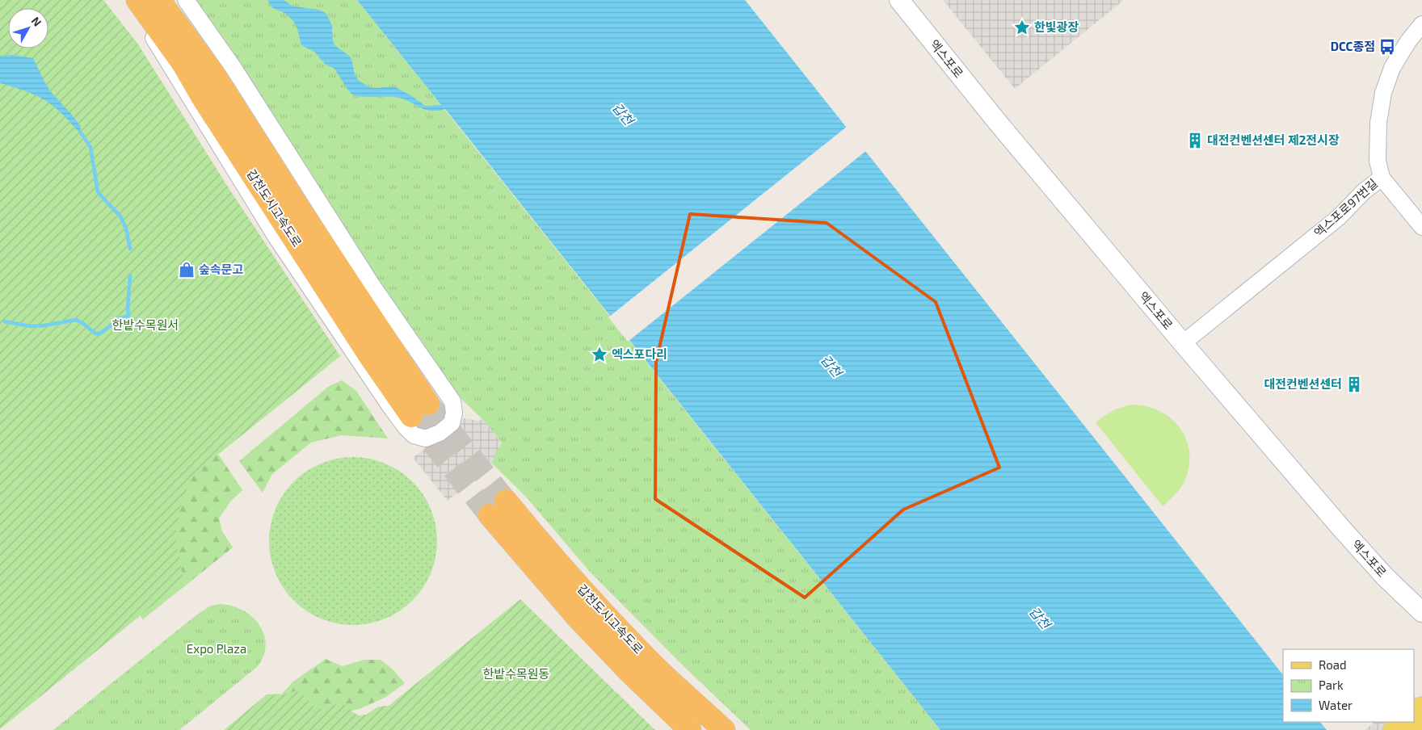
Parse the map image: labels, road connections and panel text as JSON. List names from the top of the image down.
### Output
{
  "streets": {
    "highway": ["갑천도시고속도로"],
    "main road": ["엑스포로"],
    "street": ["엑스포로97번길"]
  },
  "crossings": [
    ["엑스포로", "엑스포로97번길"]
  ],
  "water": ["갑천"],
  "parks": ["한밭수목원서", "Expo Plaza", "한밭수목원동"],
  "places": {
    "place": ["한빛광장", "엑스포다리"],
    "bus stop": ["DCC종점"],
    "building": ["대전컨벤션센터 제2전시장", "대전컨벤션센터"],
    "shop": ["숲속문고"]
  },
  "legend": ["Road", "Park", "Water"],
  "north": "top right"
}
